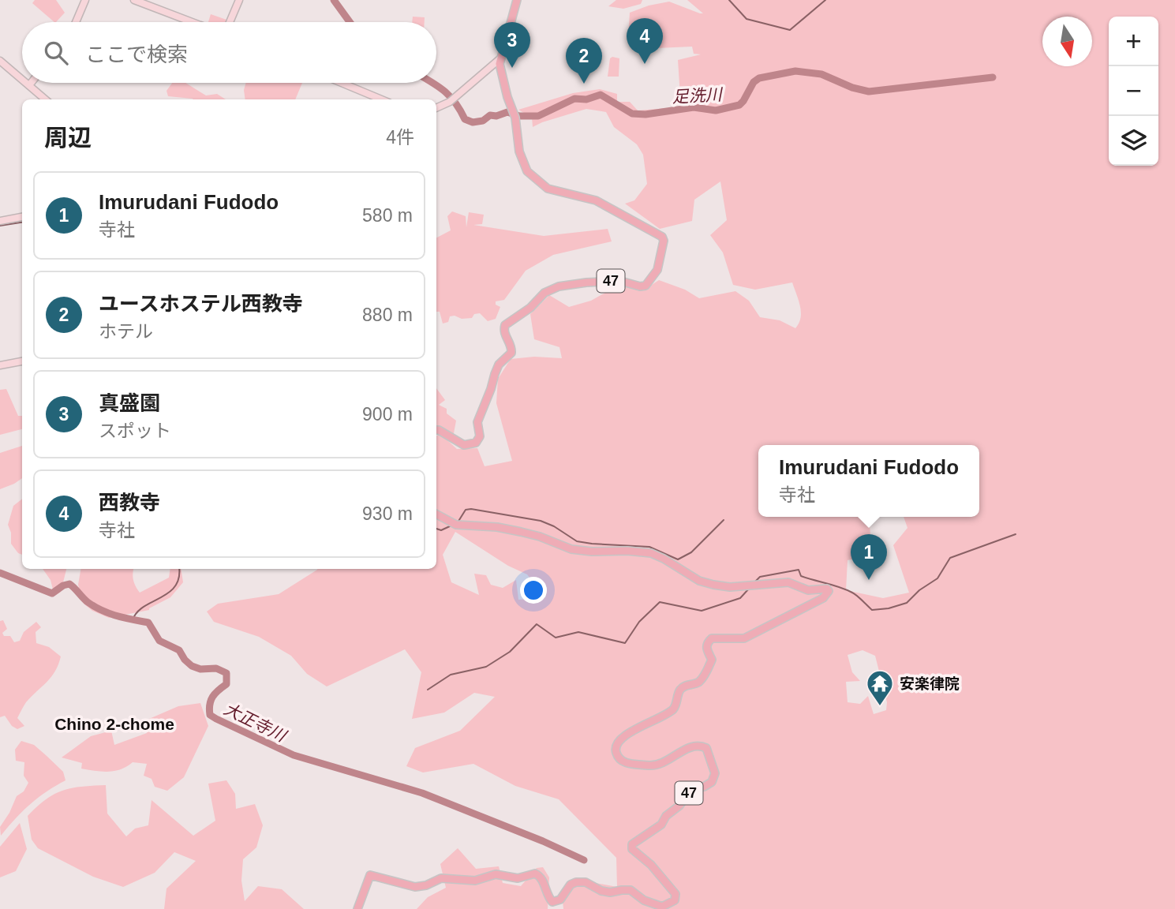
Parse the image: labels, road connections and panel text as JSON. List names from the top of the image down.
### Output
{
  "streets": {
    "main road": ["47"]
  },
  "districts": ["Chino 2-chome"],
  "water": ["足洗川", "大正寺川"],
  "places": {
    "temple": ["安楽律院"]
  },
  "north": "bottom",
  "page": {
    "map_buttons": ["+", "−"],
    "pins": [
      "4",
      "3",
      "2",
      "1"
    ],
    "search": "ここで検索",
    "heading": ["周辺", "4件"],
    "list": [
      {
        "mark": "1",
        "name": "Imurudani Fudodo",
        "note": "寺社",
        "value": "580 m"
      },
      {
        "mark": "2",
        "name": "ユースホステル西教寺",
        "note": "ホテル",
        "value": "880 m"
      },
      {
        "mark": "3",
        "name": "真盛園",
        "note": "スポット",
        "value": "900 m"
      },
      {
        "mark": "4",
        "name": "西教寺",
        "note": "寺社",
        "value": "930 m"
      }
    ],
    "popup": ["Imurudani Fudodo", "寺社"]
  }
}
